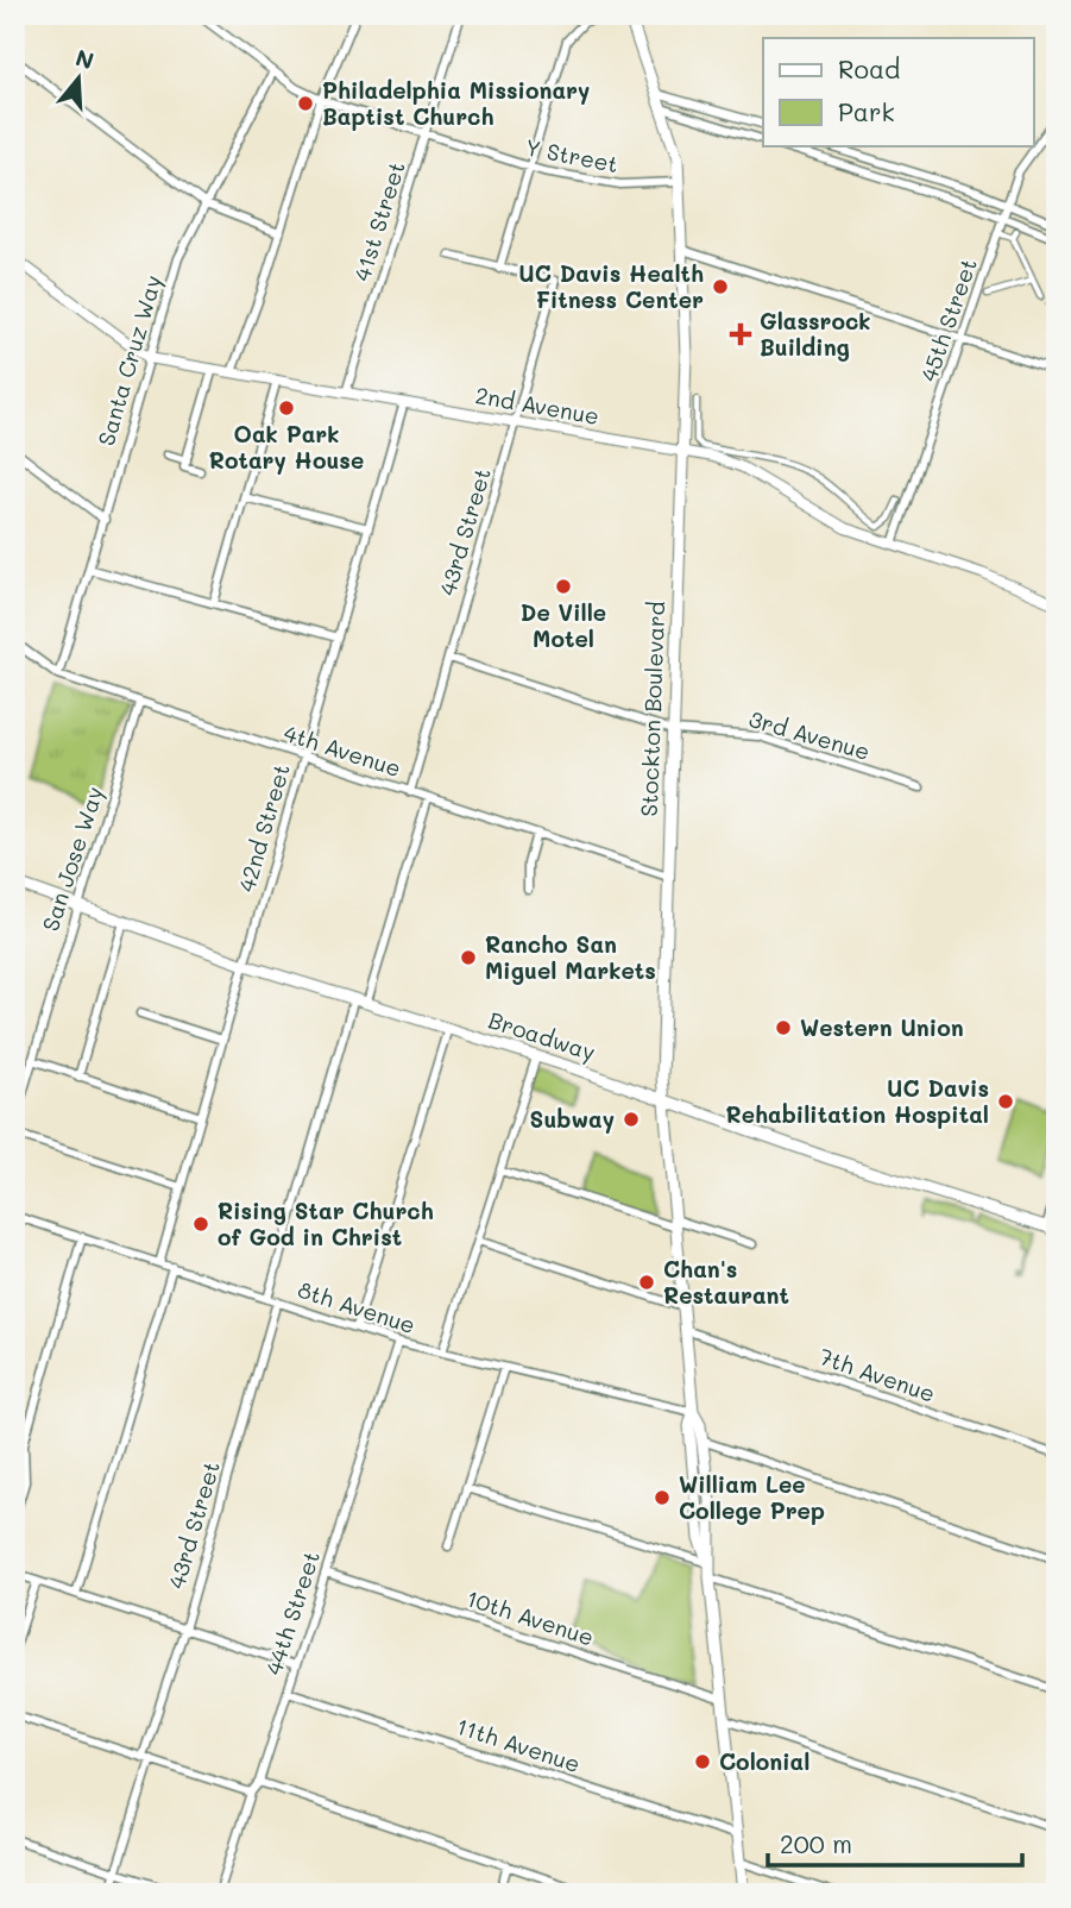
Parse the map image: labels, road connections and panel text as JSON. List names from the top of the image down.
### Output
{
  "streets": {
    "main road": ["Stockton Boulevard", "Broadway"],
    "street": [
      "Y Street",
      "41st Street",
      "45th Street",
      "Santa Cruz Way",
      "2nd Avenue",
      "43rd Street",
      "3rd Avenue",
      "4th Avenue",
      "42nd Street",
      "San Jose Way",
      "8th Avenue",
      "7th Avenue",
      "44th Street",
      "10th Avenue",
      "11th Avenue"
    ]
  },
  "crossings": [
    ["Y Street", "41st Street"],
    ["Y Street", "Santa Cruz Way"],
    ["Y Street", "Stockton Boulevard"],
    ["41st Street", "2nd Avenue"],
    ["45th Street", "2nd Avenue"],
    ["Santa Cruz Way", "2nd Avenue"],
    ["Santa Cruz Way", "4th Avenue"],
    ["2nd Avenue", "43rd Street"],
    ["2nd Avenue", "Stockton Boulevard"],
    ["2nd Avenue", "42nd Street"],
    ["43rd Street", "3rd Avenue"],
    ["43rd Street", "4th Avenue"],
    ["43rd Street", "8th Avenue"],
    ["Stockton Boulevard", "3rd Avenue"],
    ["Stockton Boulevard", "4th Avenue"],
    ["Stockton Boulevard", "Broadway"],
    ["Stockton Boulevard", "8th Avenue"],
    ["Stockton Boulevard", "7th Avenue"],
    ["Stockton Boulevard", "10th Avenue"],
    ["Stockton Boulevard", "11th Avenue"],
    ["4th Avenue", "42nd Street"],
    ["4th Avenue", "San Jose Way"],
    ["42nd Street", "Broadway"],
    ["42nd Street", "8th Avenue"],
    ["San Jose Way", "Broadway"],
    ["8th Avenue", "44th Street"],
    ["44th Street", "10th Avenue"],
    ["44th Street", "11th Avenue"]
  ],
  "places": {
    "other": [
      "Philadelphia Missionary Baptist Church",
      "UC Davis Health Fitness Center",
      "Oak Park Rotary House",
      "De Ville Motel",
      "Rancho San Miguel Markets",
      "Western Union",
      "UC Davis Rehabilitation Hospital",
      "Subway",
      "Rising Star Church of God in Christ",
      "Chan's Restaurant",
      "William Lee College Prep",
      "Colonial"
    ],
    "health": ["Glassrock Building"]
  },
  "legend": ["Road", "Park"],
  "scale_bar": "200 m",
  "north": "top"
}
